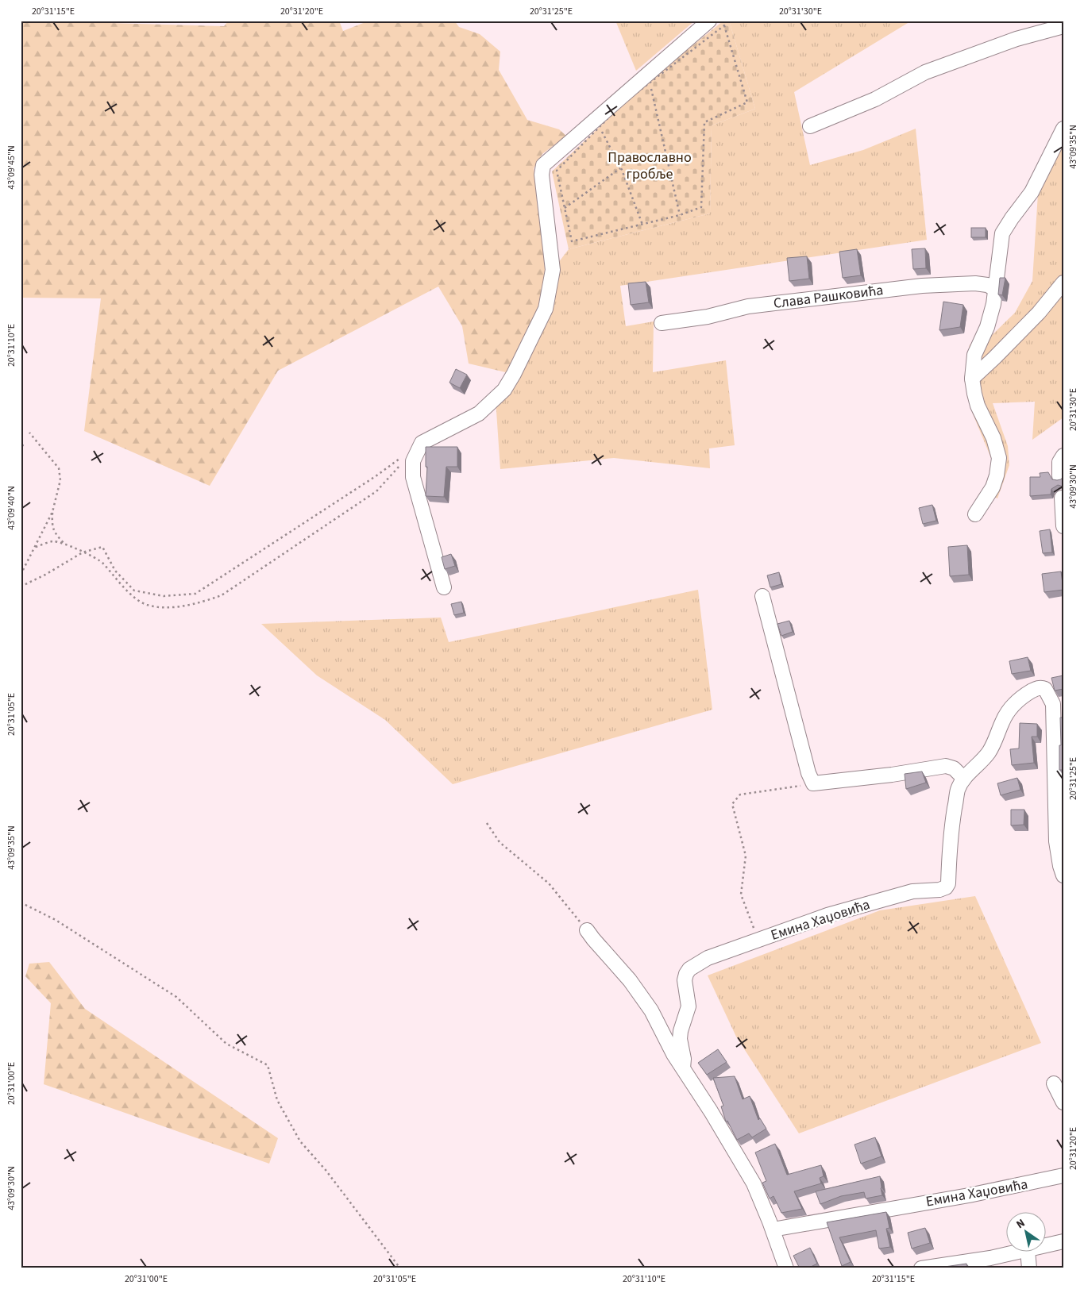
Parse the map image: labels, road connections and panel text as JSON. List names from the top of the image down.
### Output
{
  "streets": {
    "street": ["Слава Рашковића", "Емина Хаџовића"]
  },
  "parks": ["Православно гробље"],
  "north": "top left",
  "coordinates": [
    "20°31'15\"E",
    "20°31'20\"E",
    "20°31'25\"E",
    "20°31'30\"E",
    "43°09'35\"N",
    "43°09'45\"N",
    "20°31'10\"E",
    "43°09'30\"N",
    "43°09'40\"N",
    "20°31'05\"E",
    "20°31'00\"E"
  ]
}
